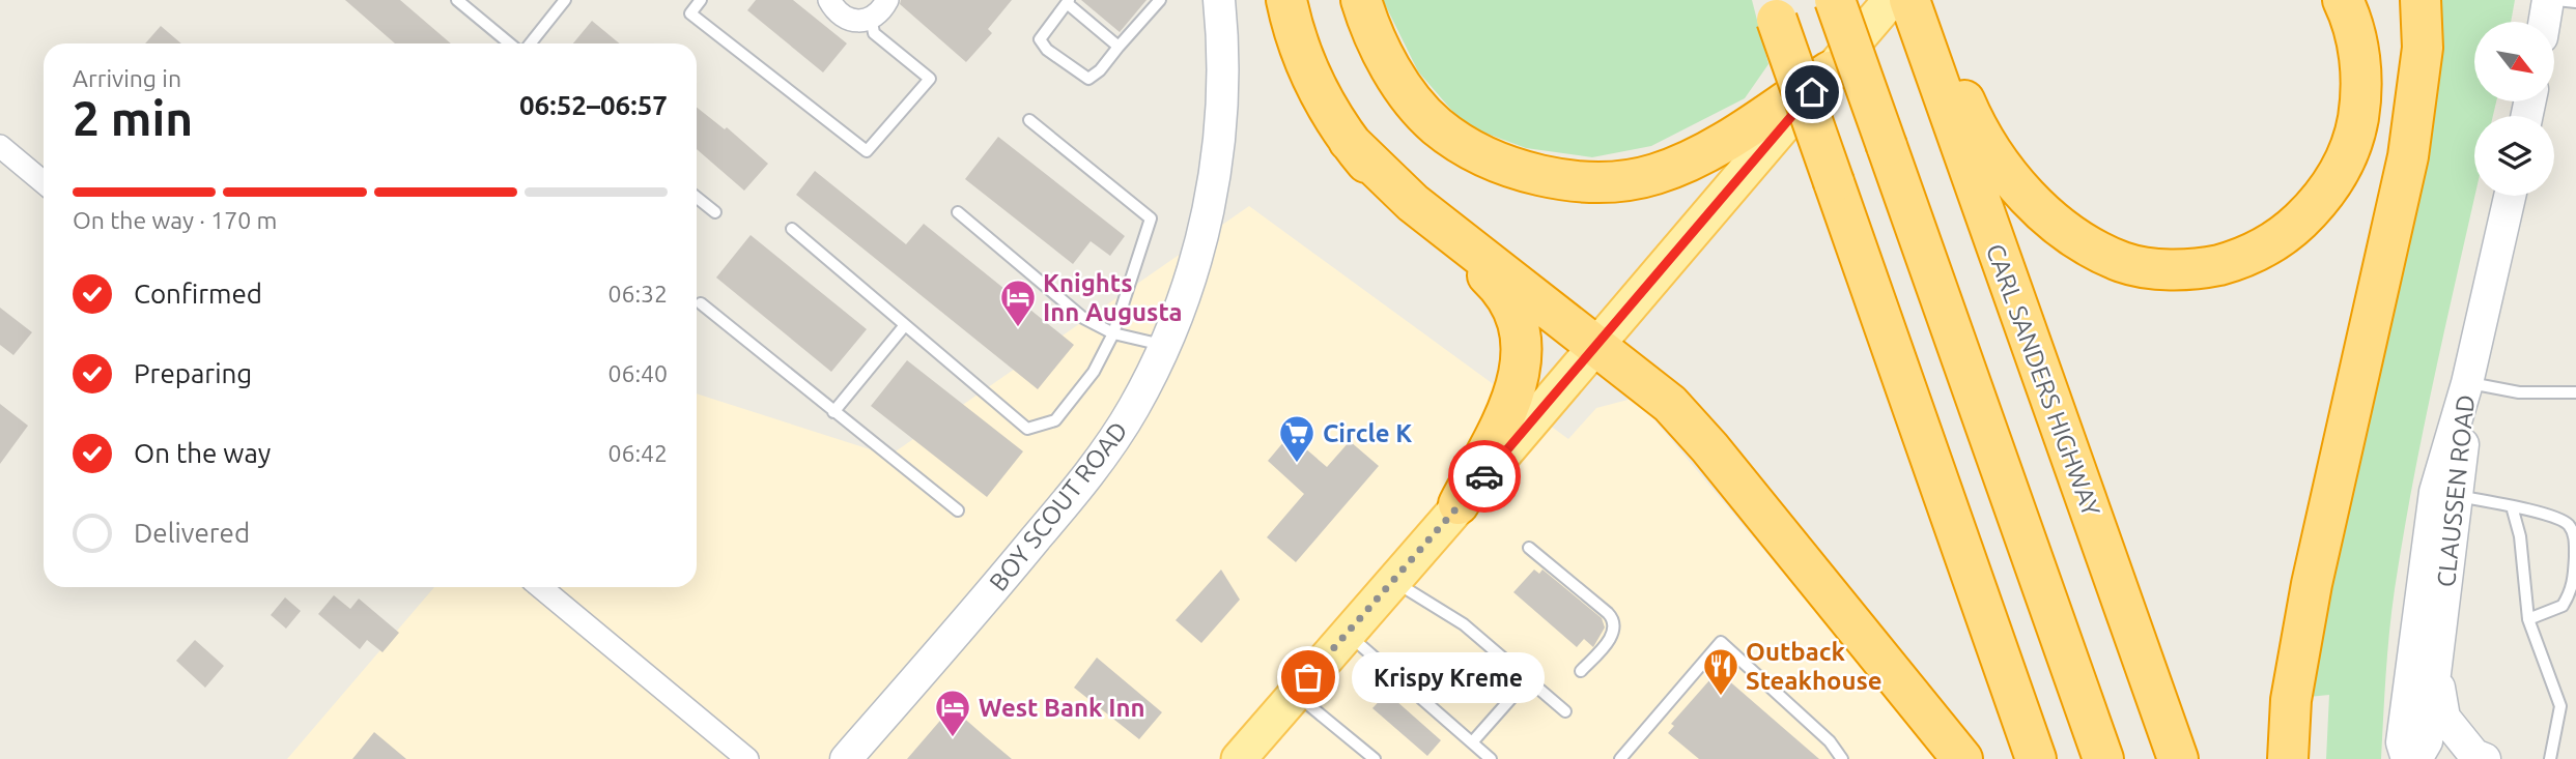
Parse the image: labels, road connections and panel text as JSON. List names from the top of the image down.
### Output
{
  "streets": {
    "highway": ["CARL SANDERS HIGHWAY"],
    "street": ["CLAUSSEN ROAD", "BOY SCOUT ROAD"]
  },
  "places": {
    "hotel": ["Knights Inn Augusta", "West Bank Inn"],
    "supermarket": ["Circle K"],
    "other": ["Krispy Kreme"],
    "restaurant": ["Outback Steakhouse"]
  },
  "north": "bottom right",
  "page": {
    "heading": ["2 min", "Arriving in", "06:52–06:57"],
    "bar": "On the way · 170 m",
    "list": [
      ["Confirmed", "06:32"],
      ["Preparing", "06:40"],
      ["On the way", "06:42"],
      "Delivered"
    ],
    "bubble": "Krispy Kreme"
  }
}
